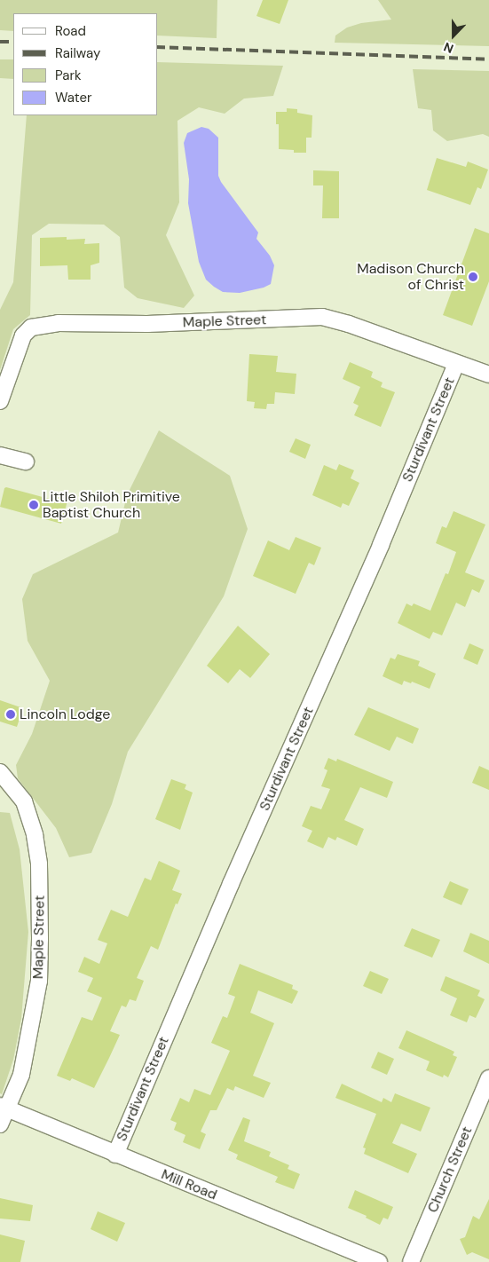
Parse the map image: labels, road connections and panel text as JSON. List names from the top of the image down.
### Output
{
  "streets": {
    "street": [
      "Maple Street",
      "Sturdivant Street",
      "Church Street",
      "Mill Road"
    ]
  },
  "crossings": [
    ["Maple Street", "Sturdivant Street"],
    ["Maple Street", "Mill Road"],
    ["Sturdivant Street", "Mill Road"]
  ],
  "places": ["Madison Church of Christ", "Little Shiloh Primitive Baptist Church", "Lincoln Lodge"],
  "legend": [
    "Road",
    "Railway",
    "Park",
    "Water"
  ],
  "north": "bottom"
}
